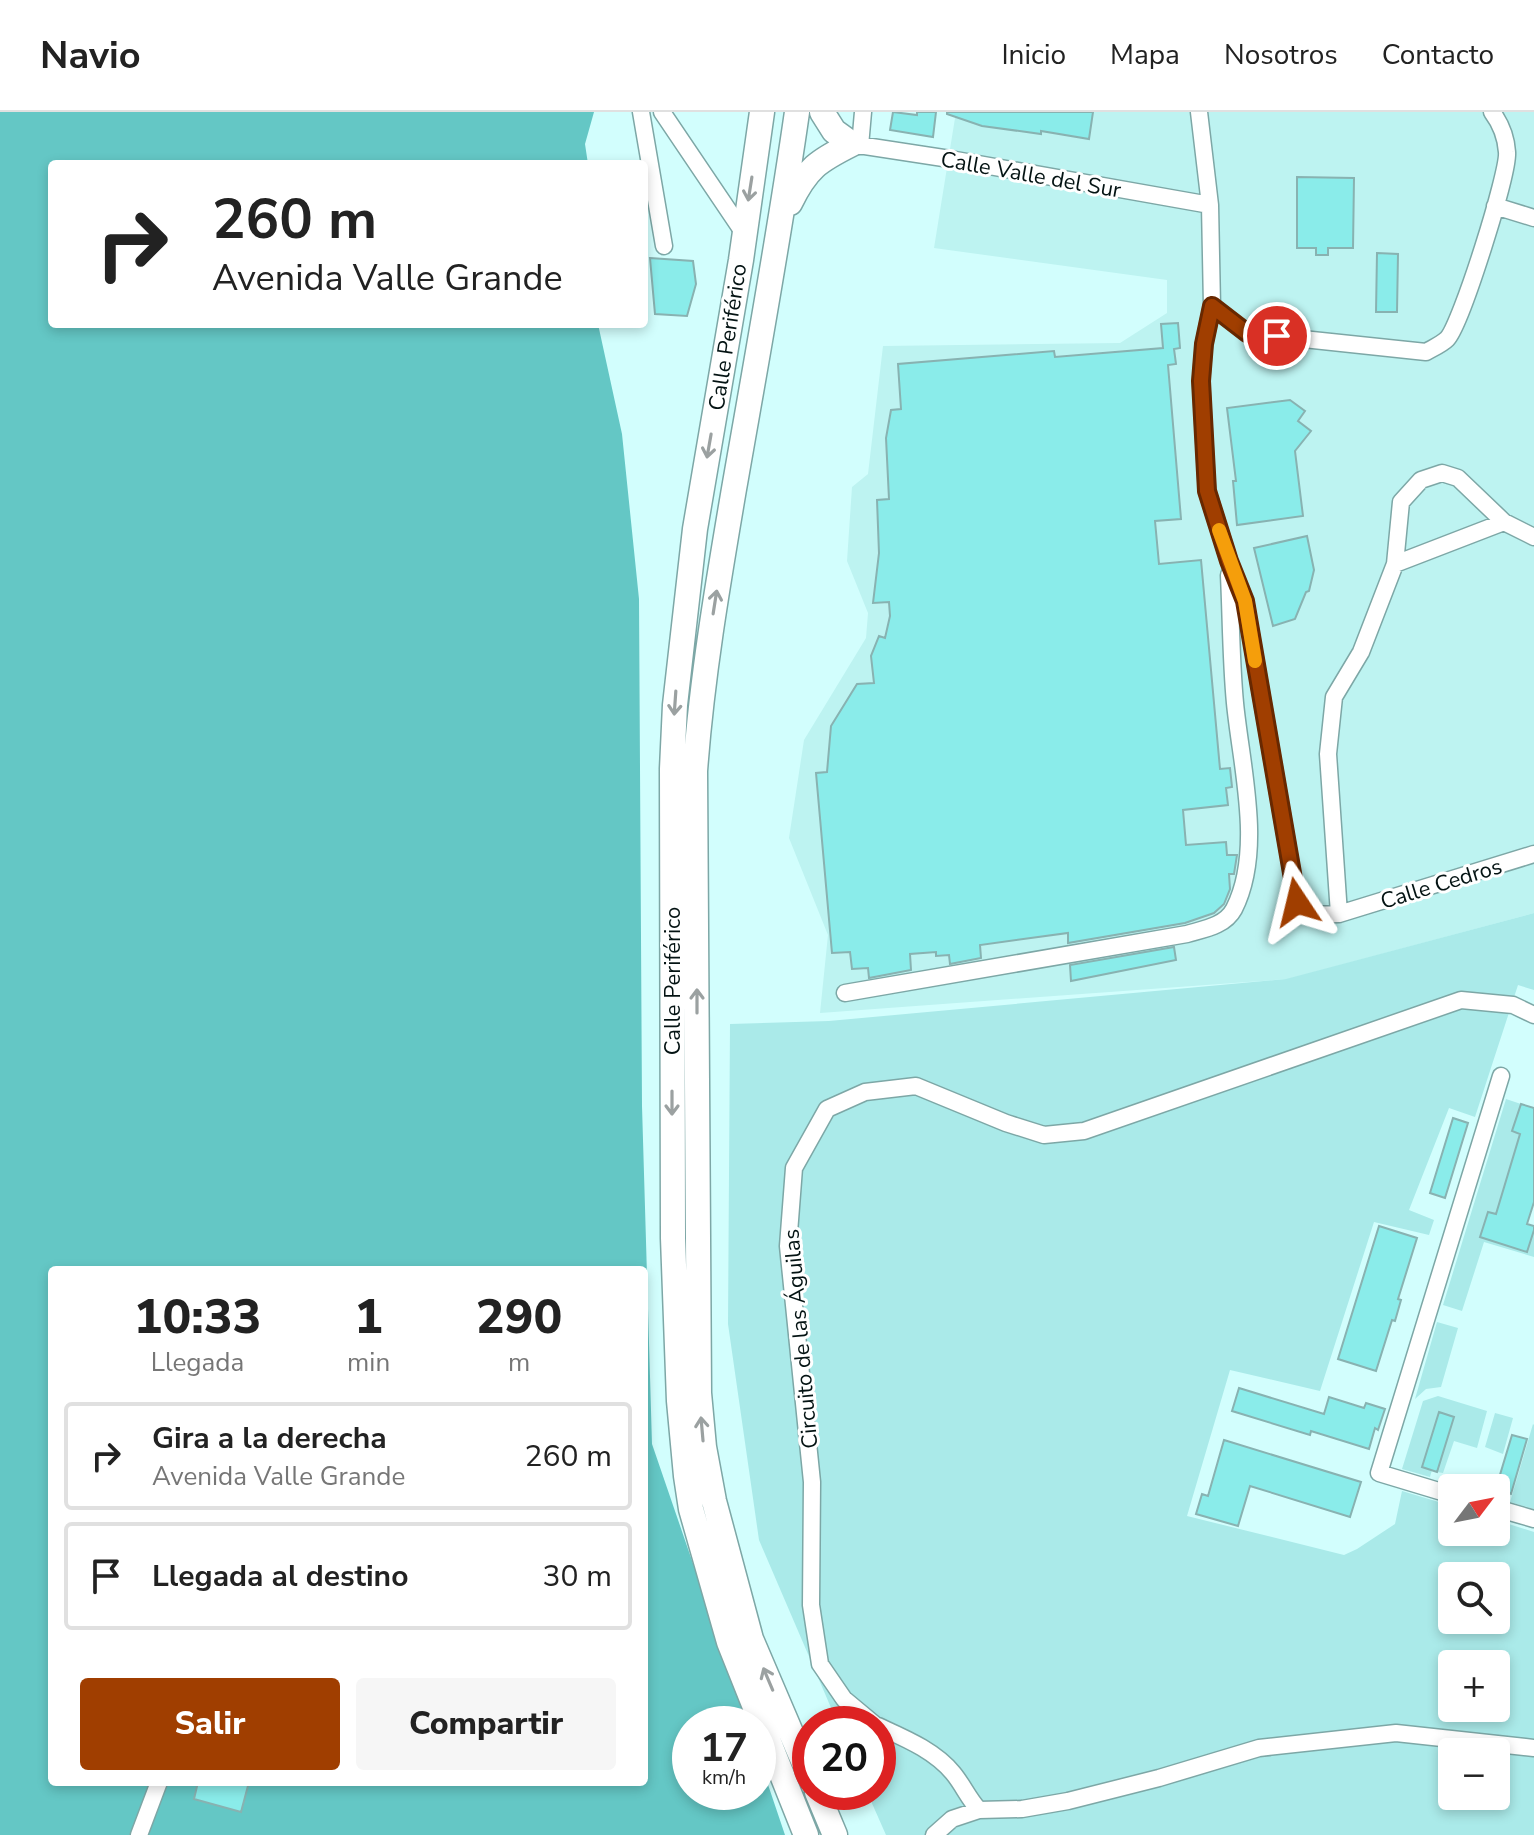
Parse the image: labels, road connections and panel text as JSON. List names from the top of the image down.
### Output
{
  "streets": {
    "highway": ["Calle Periférico"],
    "street": ["Calle Valle del Sur", "Calle Cedros", "Circuito de las Águilas"]
  },
  "crossings": [
    ["Calle Valle del Sur", "Calle Cedros"]
  ],
  "north": "top right",
  "page": {
    "header": "Navio",
    "nav": [
      "Inicio",
      "Mapa",
      "Nosotros",
      "Contacto"
    ],
    "turn": ["260 m", "Avenida Valle Grande"],
    "eta": [
      "10:33",
      "Llegada",
      "1",
      "min",
      "290",
      "m"
    ],
    "list": [
      {
        "name": "Gira a la derecha",
        "note": "Avenida Valle Grande",
        "value": "260 m"
      },
      {
        "name": "Llegada al destino",
        "value": "30 m"
      }
    ],
    "map_buttons": ["+", "−"],
    "buttons": ["Salir", "Compartir"],
    "speed": "17 km/h",
    "limit": "20"
  }
}
